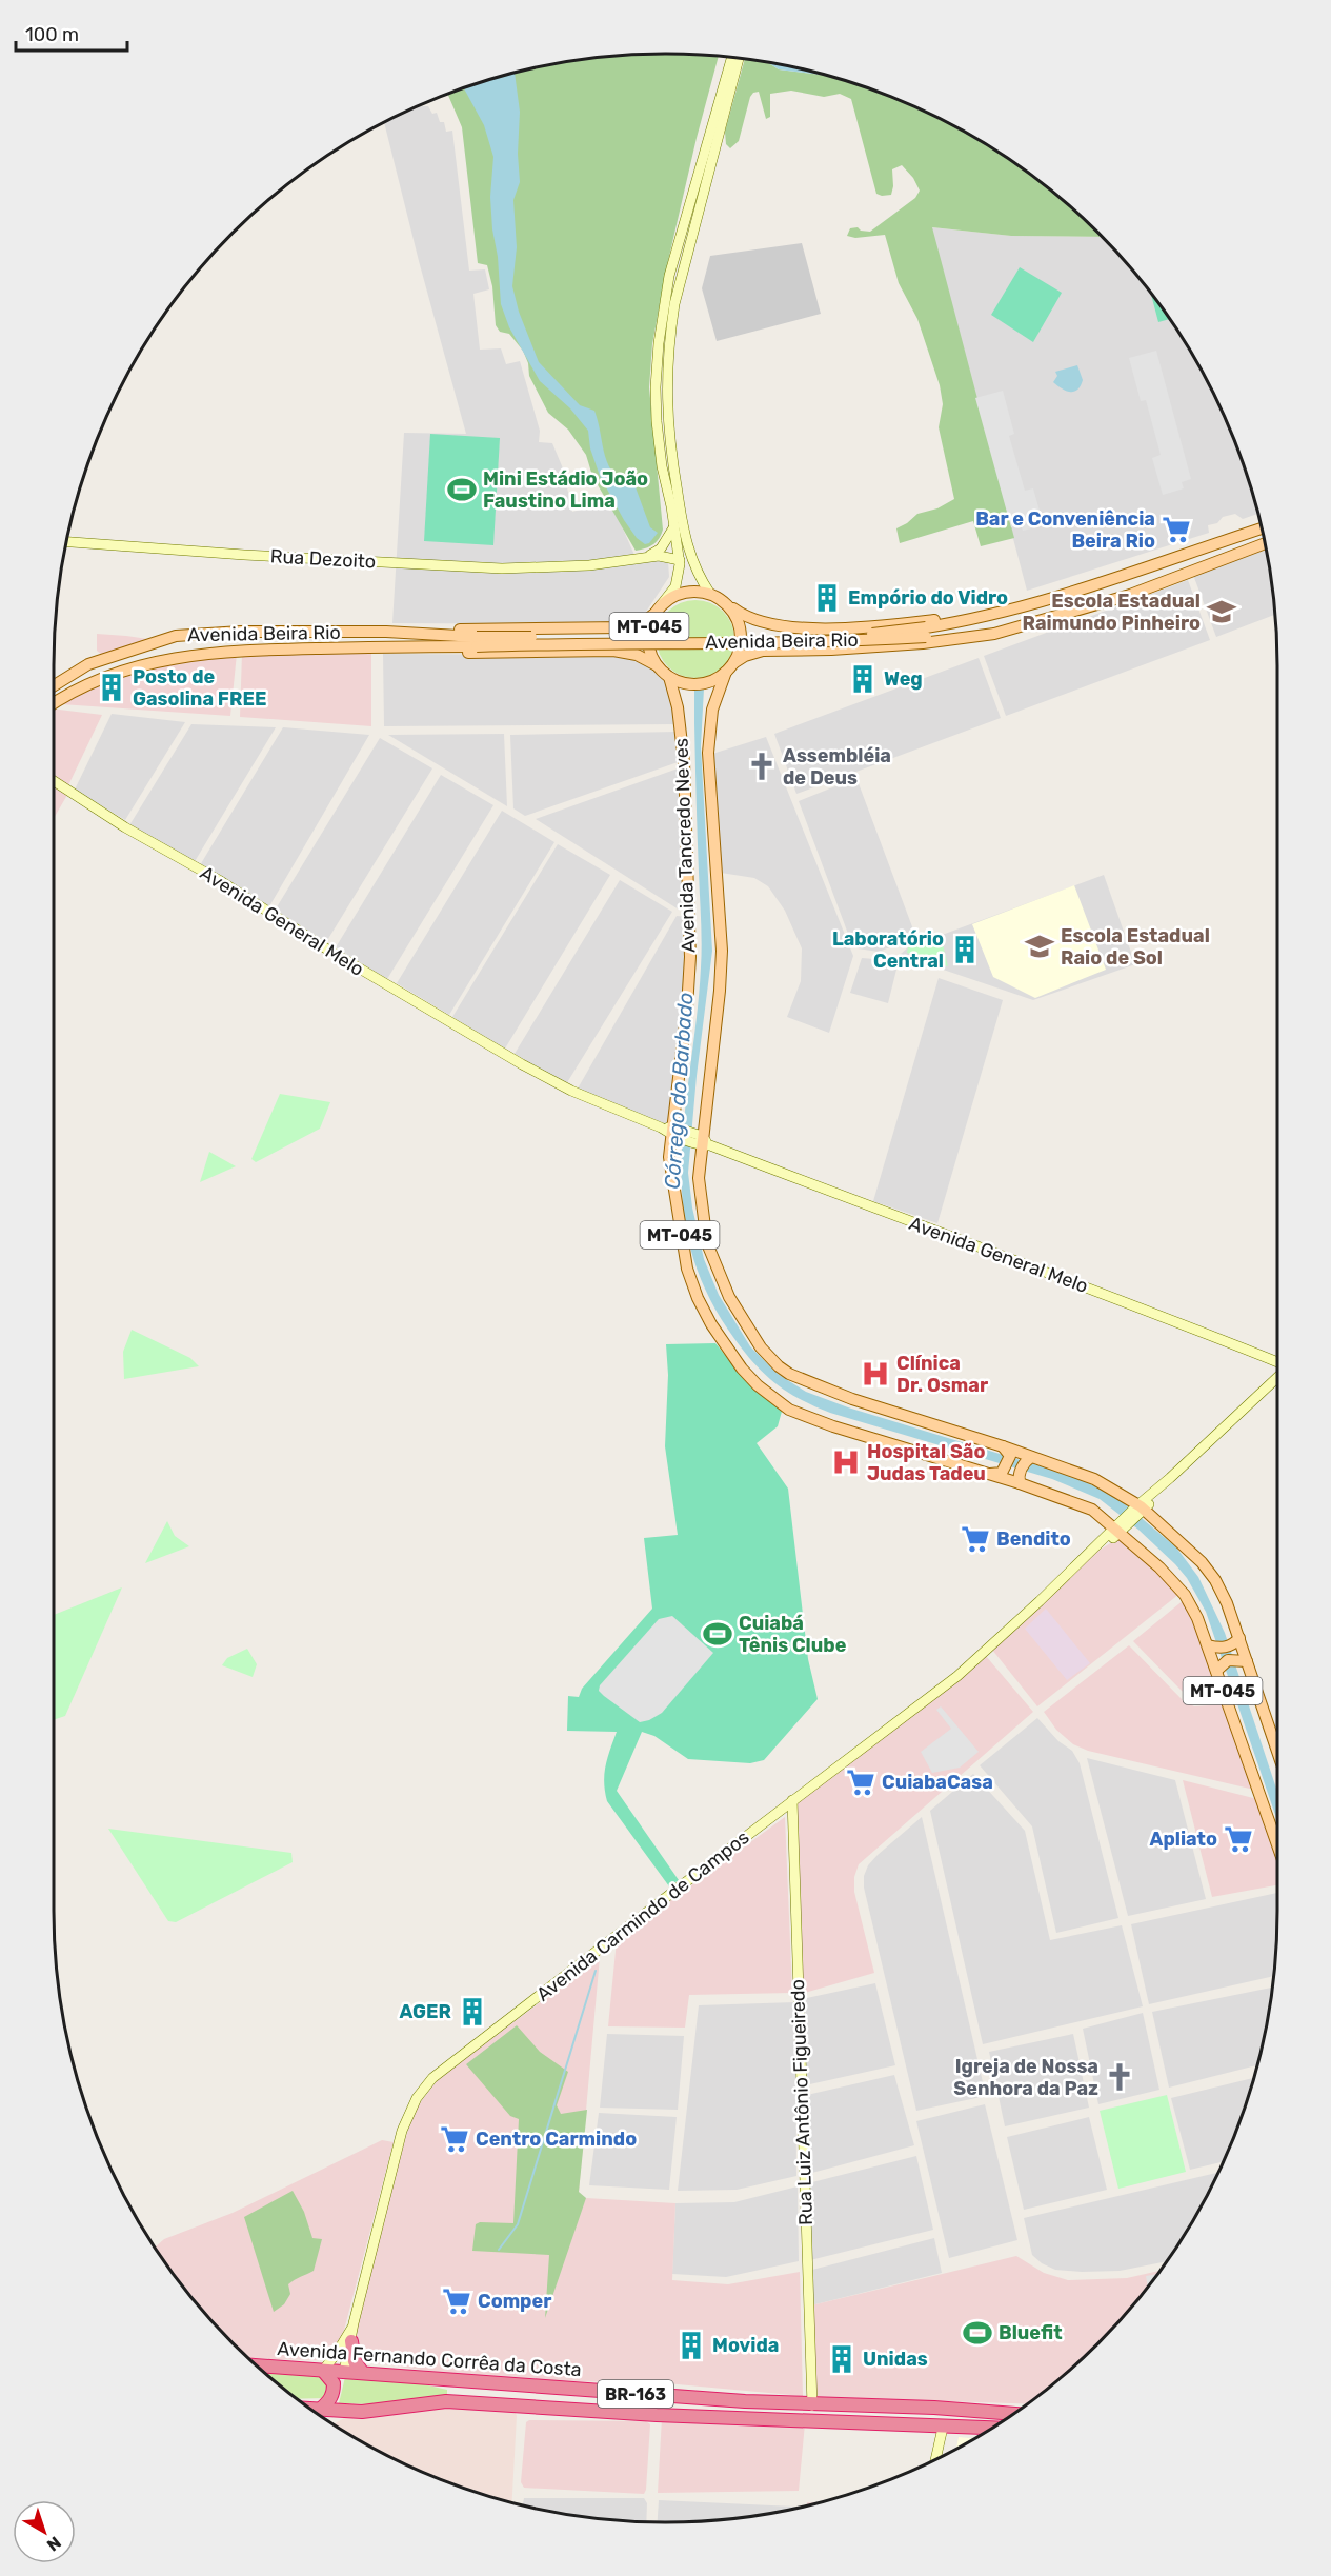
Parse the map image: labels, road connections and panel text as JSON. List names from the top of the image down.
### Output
{
  "streets": {
    "highway": ["Avenida Fernando Corrêa da Costa", "BR-163"],
    "main road": [
      "Rua Dezoito",
      "MT-045",
      "Avenida Beira Rio",
      "Avenida Tancredo Neves",
      "Avenida General Melo",
      "Avenida Carmindo de Campos",
      "Rua Luiz Antônio Figueiredo"
    ]
  },
  "crossings": [
    ["Rua Dezoito", "MT-045"],
    ["MT-045", "Avenida Beira Rio"],
    ["MT-045", "Avenida Tancredo Neves"],
    ["Avenida Beira Rio", "Avenida Tancredo Neves"],
    ["Avenida Tancredo Neves", "Avenida General Melo"],
    ["Avenida Tancredo Neves", "Avenida Carmindo de Campos"],
    ["Avenida Carmindo de Campos", "Rua Luiz Antônio Figueiredo"],
    ["Avenida Carmindo de Campos", "Avenida Fernando Corrêa da Costa"],
    ["Rua Luiz Antônio Figueiredo", "Avenida Fernando Corrêa da Costa"]
  ],
  "water": ["Córrego do Barbado"],
  "places": {
    "sports": ["Mini Estádio João Faustino Lima", "Cuiabá Tênis Clube", "Bluefit"],
    "supermarket": [
      "Bar e Conveniência Beira Rio",
      "Bendito",
      "CuiabaCasa",
      "Apliato",
      "Centro Carmindo",
      "Comper"
    ],
    "building": [
      "Empório do Vidro",
      "Weg",
      "Posto de Gasolina FREE",
      "Laboratório Central",
      "AGER",
      "Movida",
      "Unidas"
    ],
    "school or university": ["Escola Estadual Raimundo Pinheiro", "Escola Estadual Raio de Sol"],
    "church": ["Assembléia de Deus", "Igreja de Nossa Senhora da Paz"],
    "hospital": ["Clínica Dr. Osmar", "Hospital São Judas Tadeu"]
  },
  "scale_bar": "100 m",
  "north": "bottom right"
}
